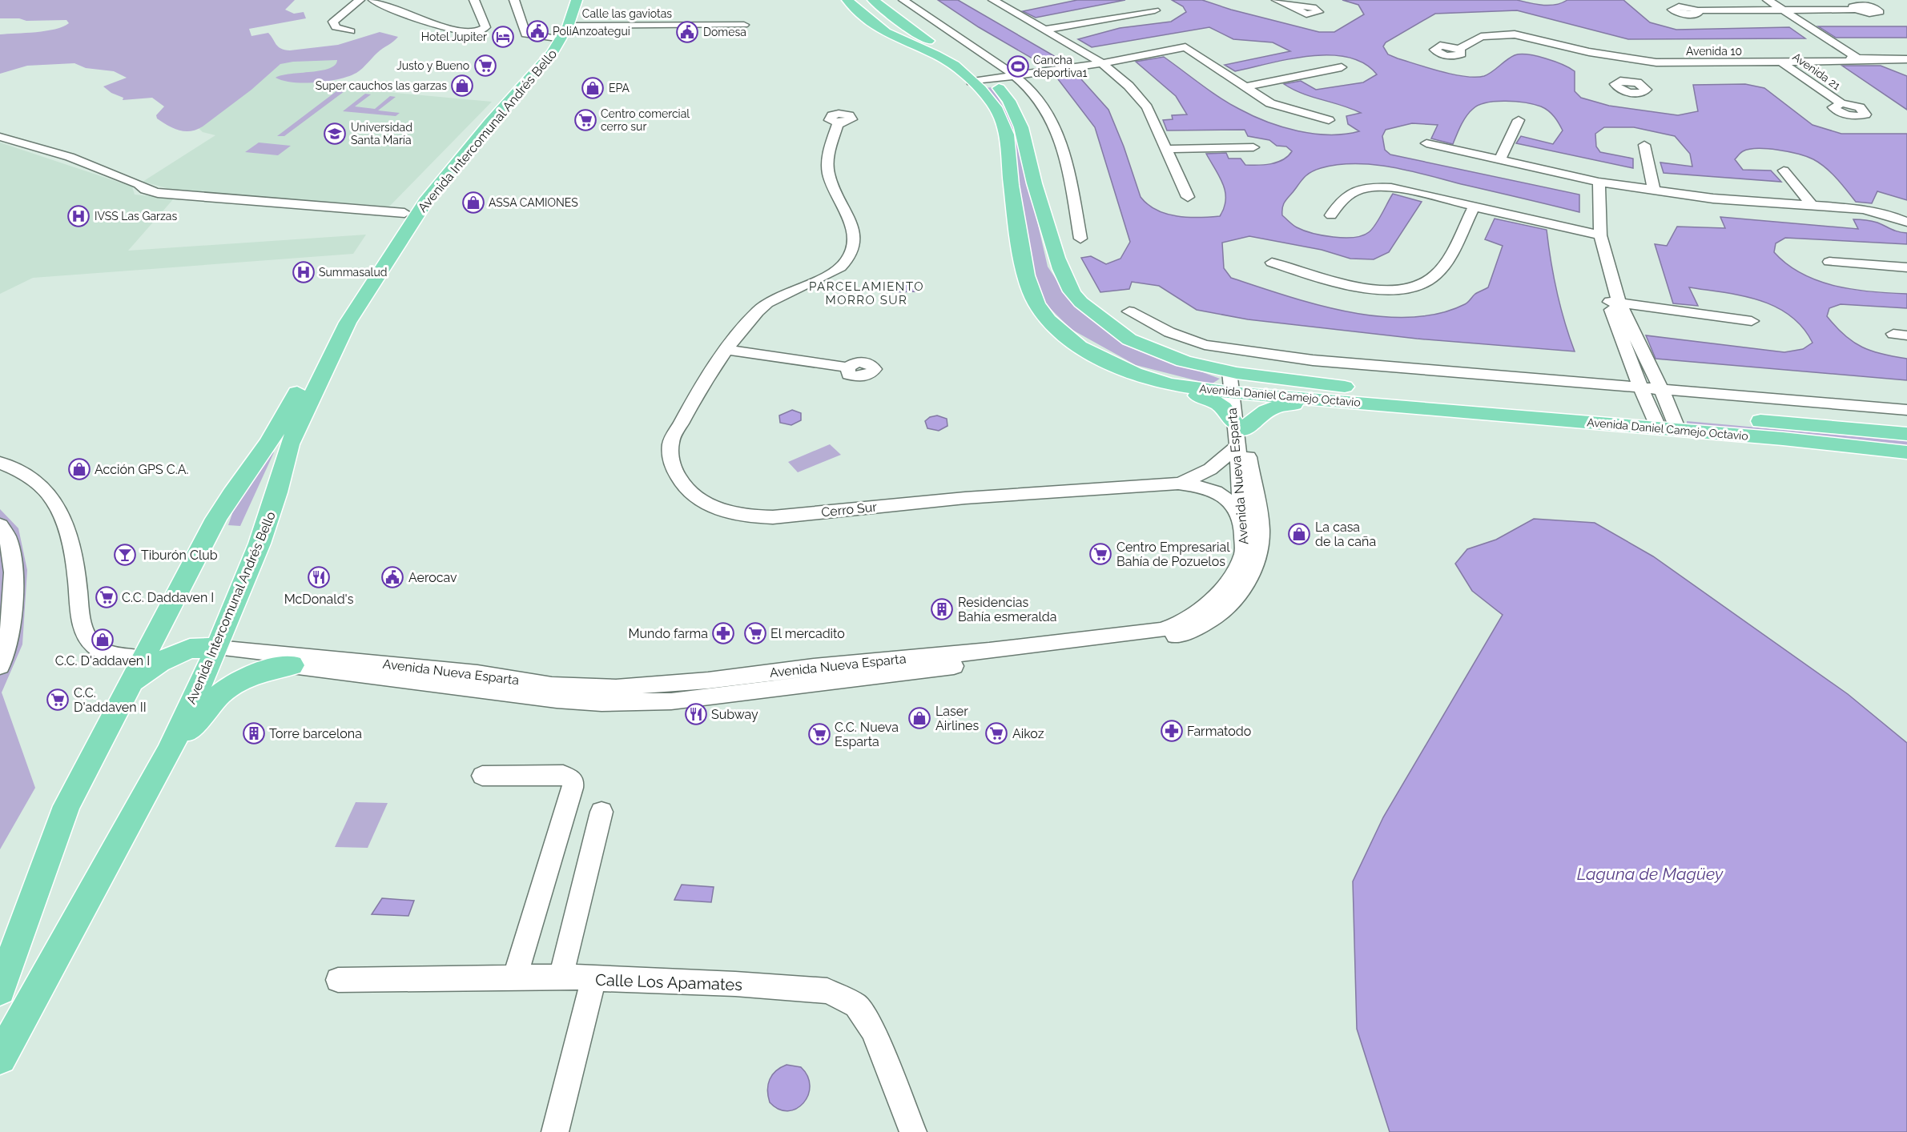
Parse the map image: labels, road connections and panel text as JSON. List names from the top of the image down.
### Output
{
  "streets": {
    "main road": ["Avenida Intercomunal Andrés Bello", "Avenida Daniel Camejo Octavio"],
    "street": [
      "Calle las gaviotas",
      "Avenida 10",
      "Avenida 21",
      "Avenida Nueva Esparta",
      "Cerro Sur",
      "Calle Los Apamates"
    ]
  },
  "crossings": [
    ["Calle las gaviotas", "Avenida Intercomunal Andrés Bello"],
    ["Avenida 10", "Avenida 21"],
    ["Avenida Intercomunal Andrés Bello", "Avenida Nueva Esparta"],
    ["Avenida Daniel Camejo Octavio", "Avenida Nueva Esparta"],
    ["Avenida Nueva Esparta", "Cerro Sur"]
  ],
  "districts": ["PARCELAMIENTO MORRO SUR"],
  "water": ["Laguna de Magüey"],
  "places": {
    "public building": ["PoliAnzoategui", "Domesa", "Aerocav"],
    "hotel": ["Hotel Jupiter"],
    "supermarket": [
      "Justo y Bueno",
      "Centro comercial cerro sur",
      "Centro Empresarial Bahía de Pozuelos",
      "C.C. Daddaven I",
      "El mercadito",
      "C.C. D'addaven II",
      "Aikoz",
      "C.C. Nueva Esparta"
    ],
    "sports": ["Cancha deportiva1"],
    "shop": [
      "Super cauchos las garzas",
      "EPA",
      "ASSA CAMIONES",
      "Acción GPS C.A.",
      "La casa de la caña",
      "C.C. D'addaven I",
      "Laser Airlines"
    ],
    "school or university": ["Universidad Santa María"],
    "hospital": ["IVSS Las Garzas", "Summasalud"],
    "bar": ["Tiburón Club"],
    "restaurant": ["McDonald's", "Subway"],
    "building": ["Residencias Bahía esmeralda", "Torre barcelona"],
    "pharmacy": ["Mundo farma", "Farmatodo"]
  }
}
